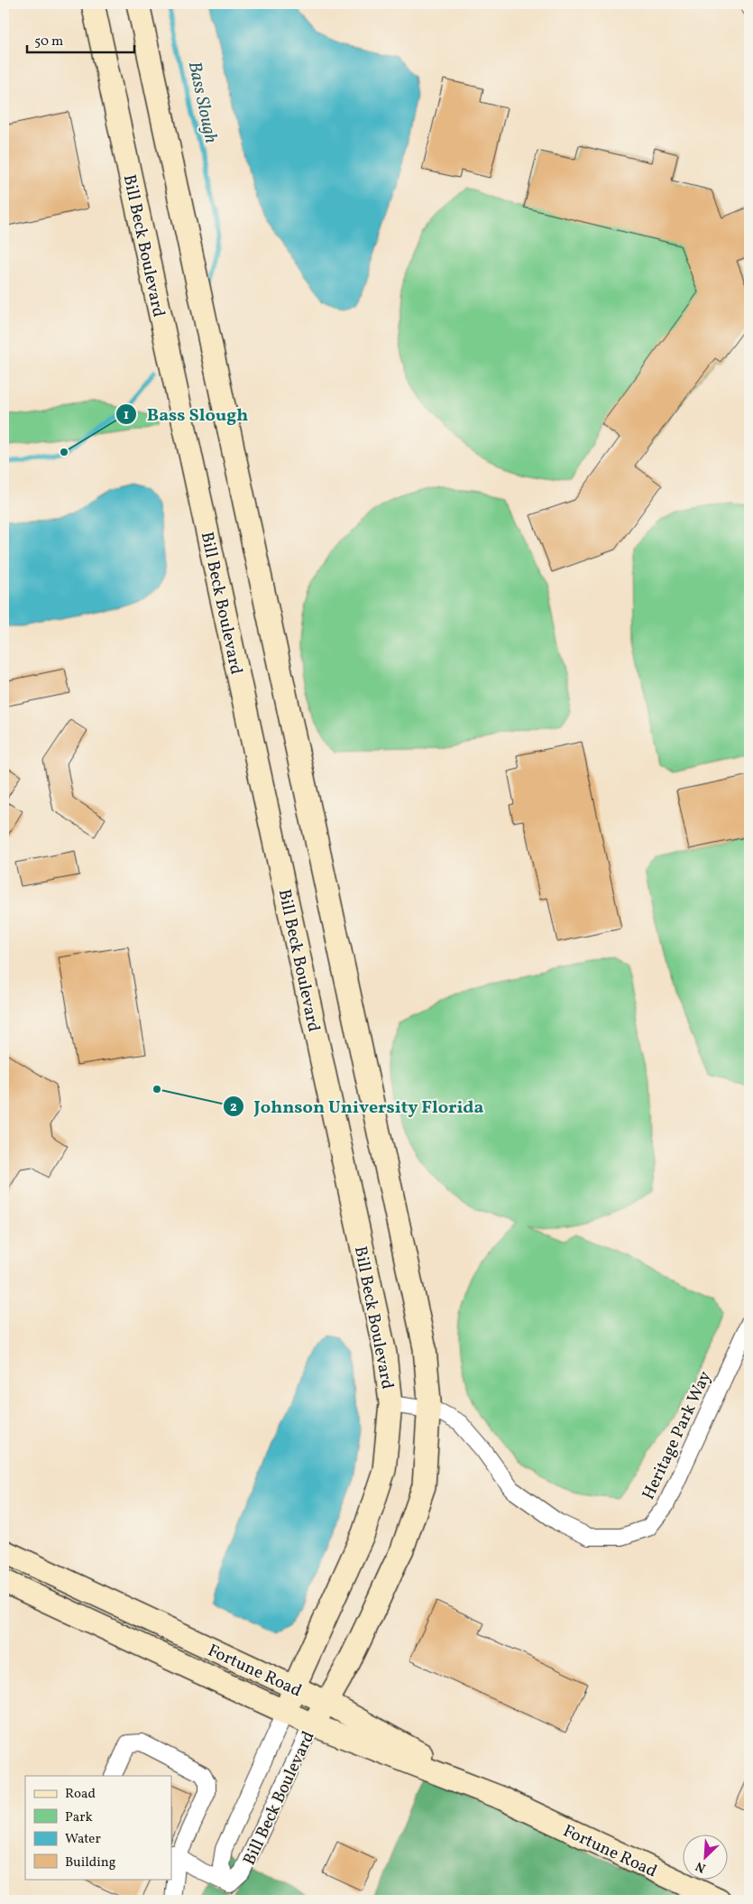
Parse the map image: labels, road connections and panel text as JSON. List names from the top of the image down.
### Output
{
  "streets": {
    "street": ["Bill Beck Boulevard", "Heritage Park Way", "Fortune Road"]
  },
  "crossings": [
    ["Bill Beck Boulevard", "Heritage Park Way"],
    ["Bill Beck Boulevard", "Fortune Road"]
  ],
  "water": ["Bass Slough"],
  "places": ["Bass Slough", "Johnson University Florida"],
  "legend": [
    "Road",
    "Park",
    "Water",
    "Building"
  ],
  "scale_bar": "50 m",
  "north": "bottom left"
}
